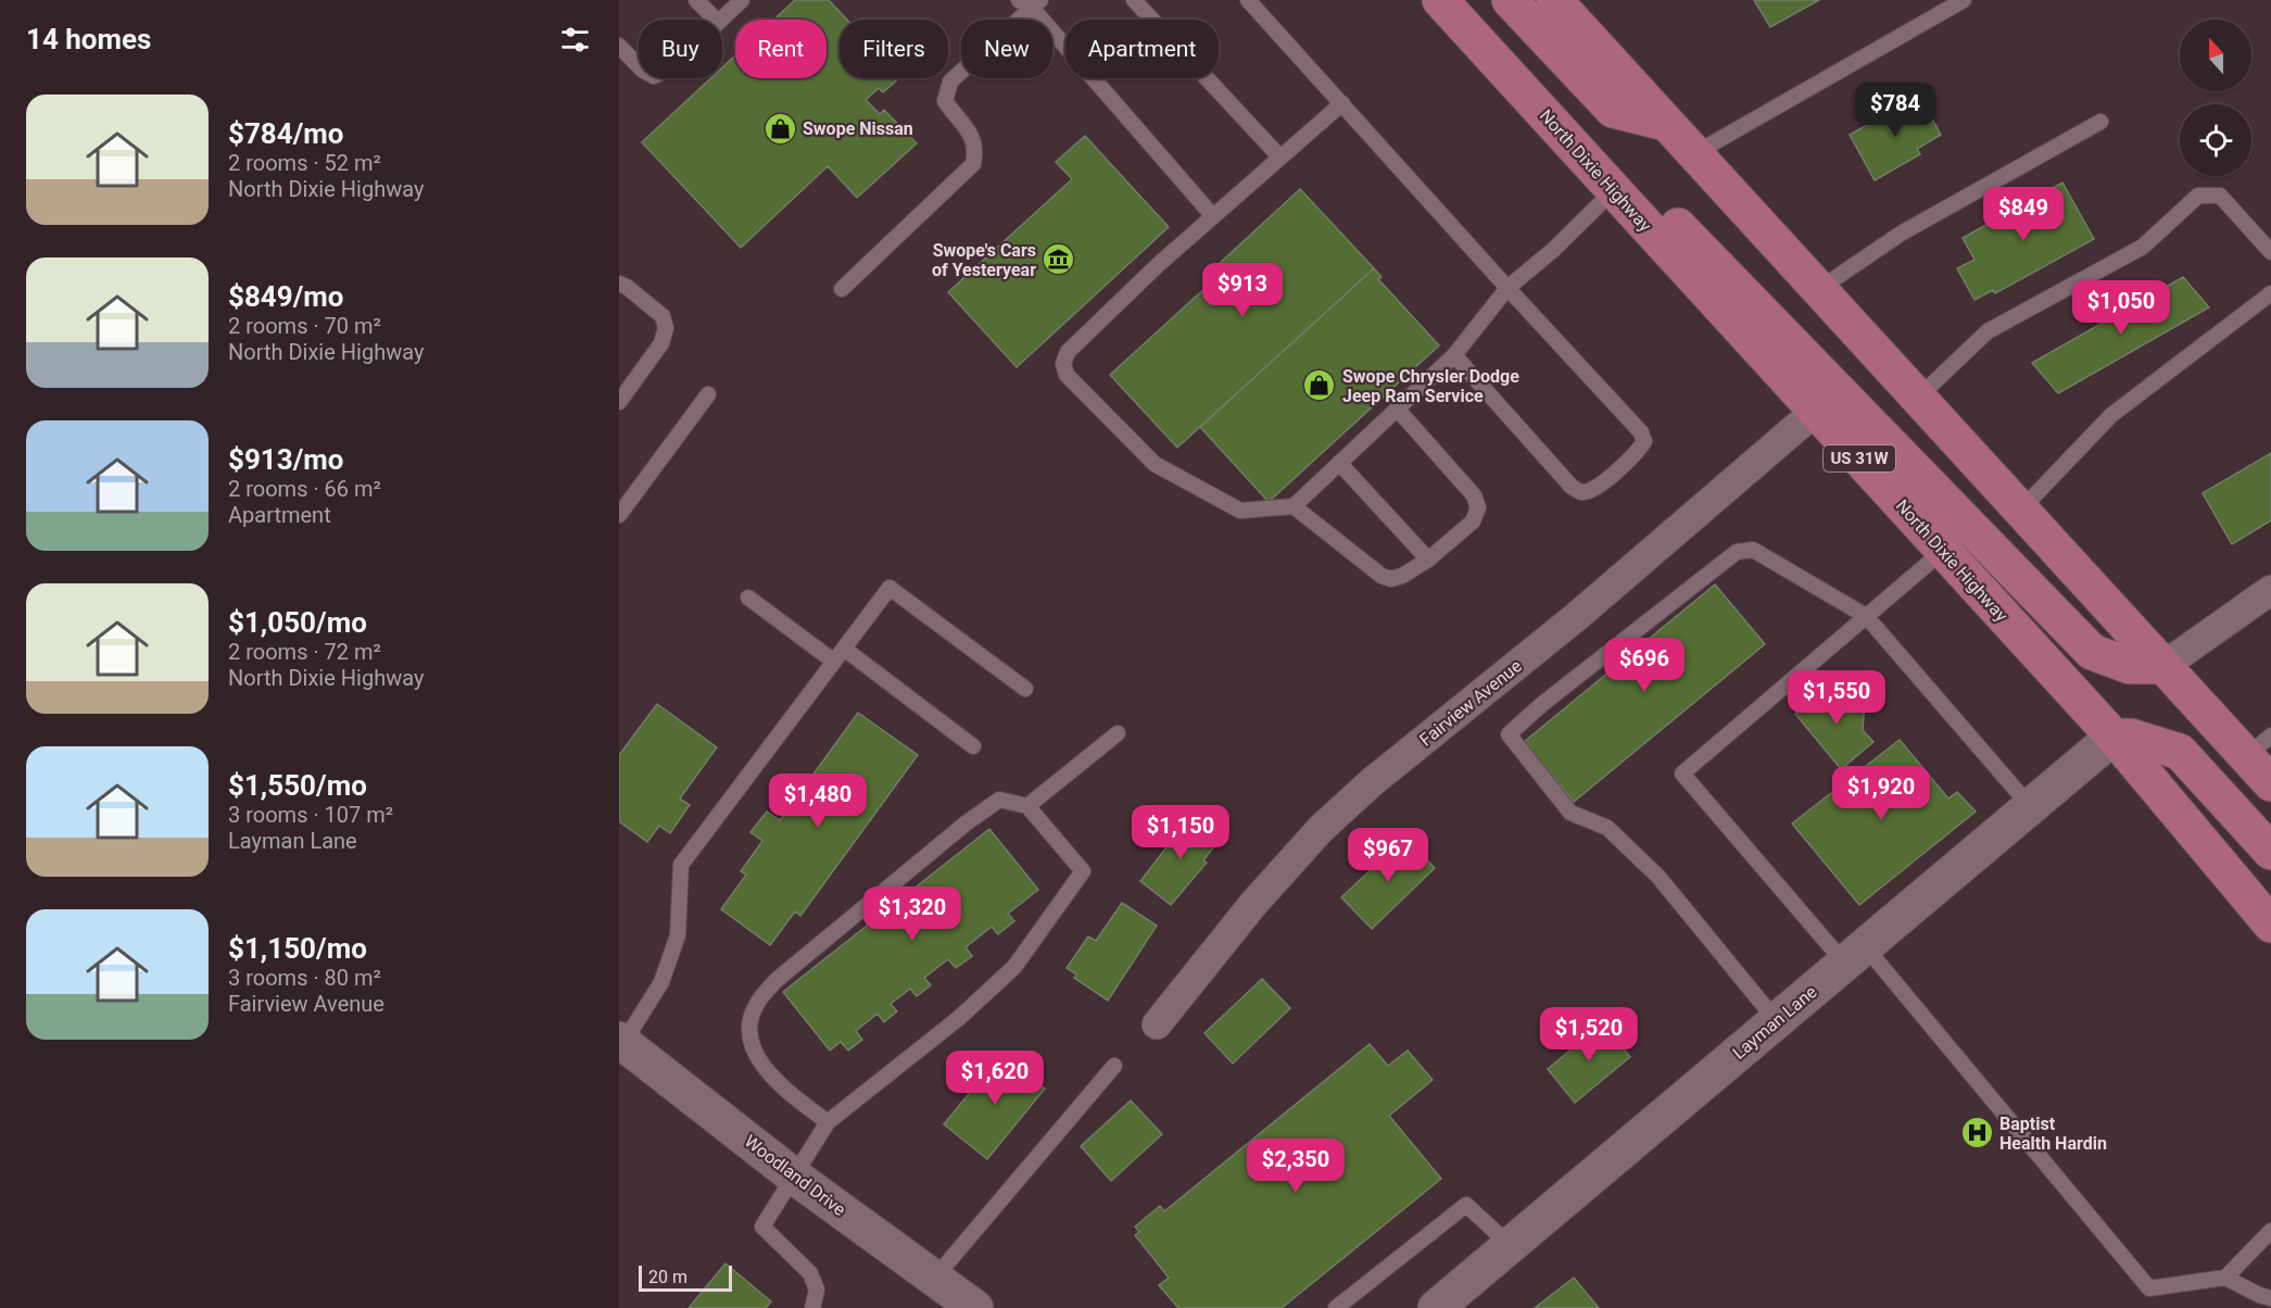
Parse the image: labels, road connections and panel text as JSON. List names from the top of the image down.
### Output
{
  "streets": {
    "main road": ["North Dixie Highway", "US 31W"],
    "street": ["Fairview Avenue", "Layman Lane", "Woodland Drive"]
  },
  "crossings": [
    ["North Dixie Highway", "Fairview Avenue"],
    ["North Dixie Highway", "Layman Lane"]
  ],
  "places": {
    "shop": ["Swope Nissan", "Swope Chrysler Dodge Jeep Ram Service"],
    "museum": ["Swope's Cars of Yesteryear"],
    "hospital": ["Baptist Health Hardin"]
  },
  "scale_bar": "20 m",
  "north": "top",
  "page": {
    "heading": "14 homes",
    "chip": [
      "Buy",
      "Rent",
      "Filters",
      "New",
      "Apartment"
    ],
    "list": [
      {
        "name": "$784/mo",
        "note": "2 rooms · 52 m² · North Dixie Highway"
      },
      {
        "name": "$849/mo",
        "note": "2 rooms · 70 m² · North Dixie Highway"
      },
      {
        "name": "$913/mo",
        "note": "2 rooms · 66 m² · Apartment"
      },
      {
        "name": "$1,050/mo",
        "note": "2 rooms · 72 m² · North Dixie Highway"
      },
      {
        "name": "$1,550/mo",
        "note": "3 rooms · 107 m² · Layman Lane"
      },
      {
        "name": "$1,150/mo",
        "note": "3 rooms · 80 m² · Fairview Avenue"
      }
    ],
    "price": [
      "$784",
      "$849",
      "$913",
      "$1,050",
      "$696",
      "$1,550",
      "$1,920",
      "$1,480",
      "$1,150",
      "$967",
      "$1,320",
      "$1,520",
      "$1,620",
      "$2,350"
    ],
    "scale": "20 m"
  }
}
